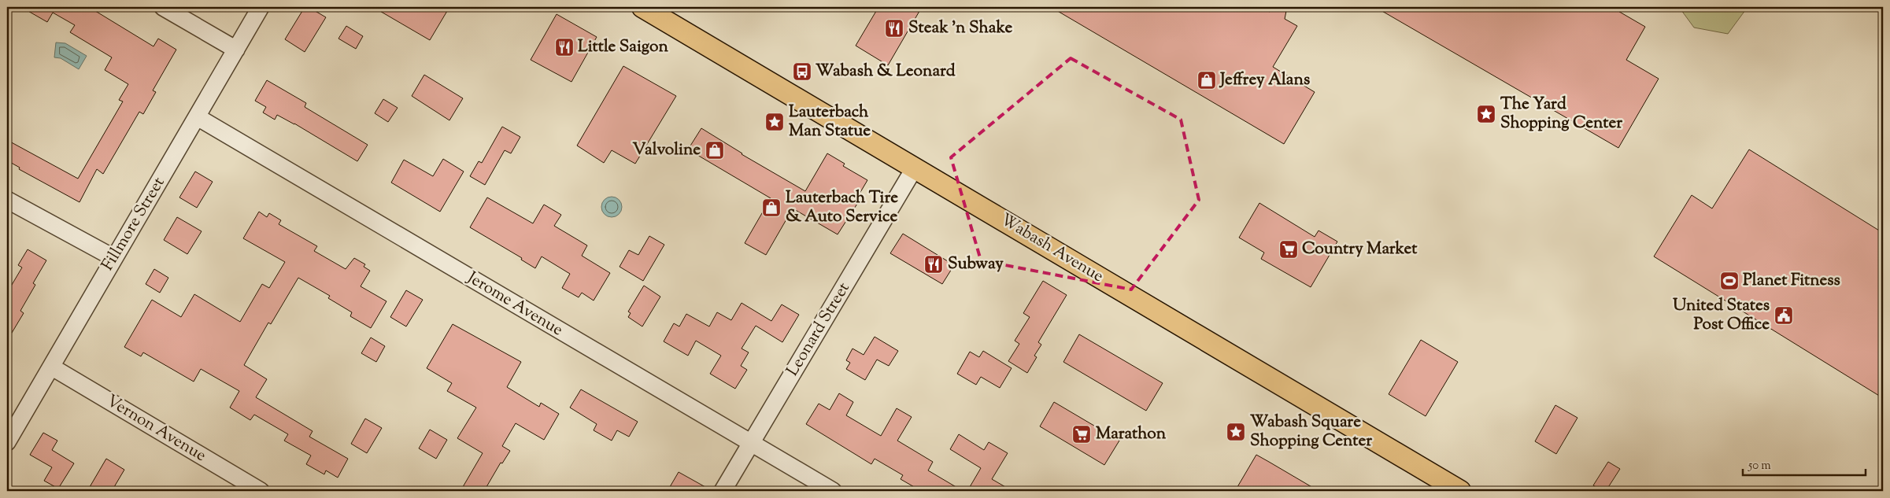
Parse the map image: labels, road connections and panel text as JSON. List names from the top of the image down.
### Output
{
  "streets": {
    "main road": ["Wabash Avenue"],
    "street": [
      "Fillmore Street",
      "Jerome Avenue",
      "Leonard Street",
      "Vernon Avenue"
    ]
  },
  "crossings": [
    ["Fillmore Street", "Jerome Avenue"],
    ["Fillmore Street", "Vernon Avenue"],
    ["Wabash Avenue", "Leonard Street"],
    ["Jerome Avenue", "Leonard Street"]
  ],
  "places": {
    "restaurant": ["Steak 'n Shake", "Little Saigon", "Subway"],
    "bus stop": ["Wabash & Leonard"],
    "shop": ["Jeffrey Alans", "Valvoline", "Lauterbach Tire & Auto Service"],
    "place": ["The Yard Shopping Center", "Lauterbach Man Statue", "Wabash Square Shopping Center"],
    "supermarket": ["Country Market", "Marathon"],
    "sports": ["Planet Fitness"],
    "public building": ["United States Post Office"]
  },
  "scale_bar": "50 m"
}
